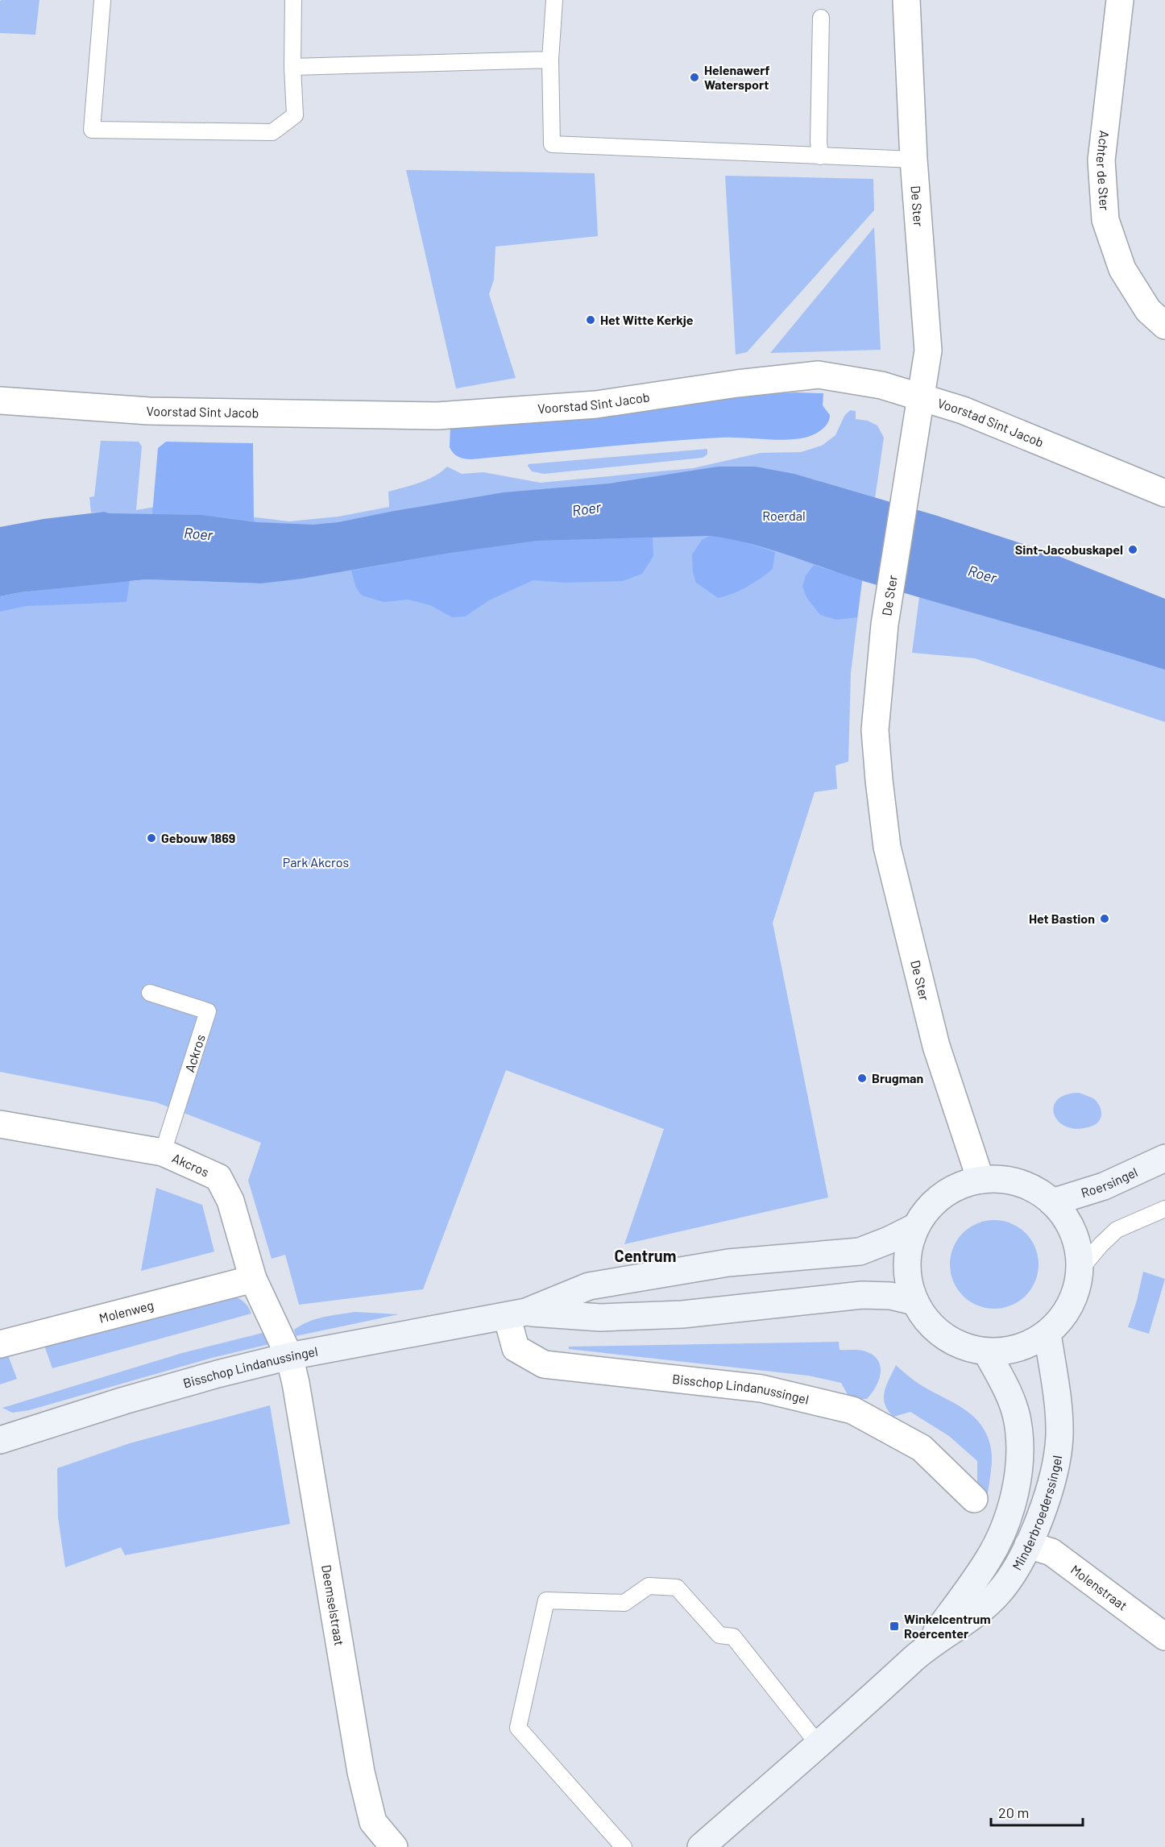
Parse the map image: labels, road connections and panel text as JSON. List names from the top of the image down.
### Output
{
  "streets": {
    "main road": ["Roersingel", "Bisschop Lindanussingel", "Minderbroederssingel"],
    "street": [
      "Achter de Ster",
      "De Ster",
      "Voorstad Sint Jacob",
      "Akcros",
      "Molenweg",
      "Molenstraat",
      "Deemselstraat"
    ],
    "lane": ["Ackros"]
  },
  "crossings": [
    ["De Ster", "Voorstad Sint Jacob"],
    ["De Ster", "Roersingel"],
    ["De Ster", "Bisschop Lindanussingel"],
    ["De Ster", "Minderbroederssingel"],
    ["Ackros", "Akcros"],
    ["Akcros", "Molenweg"],
    ["Akcros", "Bisschop Lindanussingel"],
    ["Akcros", "Deemselstraat"],
    ["Roersingel", "Bisschop Lindanussingel"],
    ["Roersingel", "Minderbroederssingel"],
    ["Bisschop Lindanussingel", "Minderbroederssingel"],
    ["Bisschop Lindanussingel", "Deemselstraat"],
    ["Minderbroederssingel", "Molenstraat"]
  ],
  "districts": ["Centrum"],
  "water": ["Roer"],
  "parks": ["Roerdal", "Park Akcros"],
  "places": {
    "other": [
      "Helenawerf Watersport",
      "Het Witte Kerkje",
      "Sint-Jacobuskapel",
      "Gebouw 1869",
      "Het Bastion",
      "Brugman"
    ],
    "transit": ["Winkelcentrum Roercenter"]
  },
  "scale_bar": "20 m"
}
